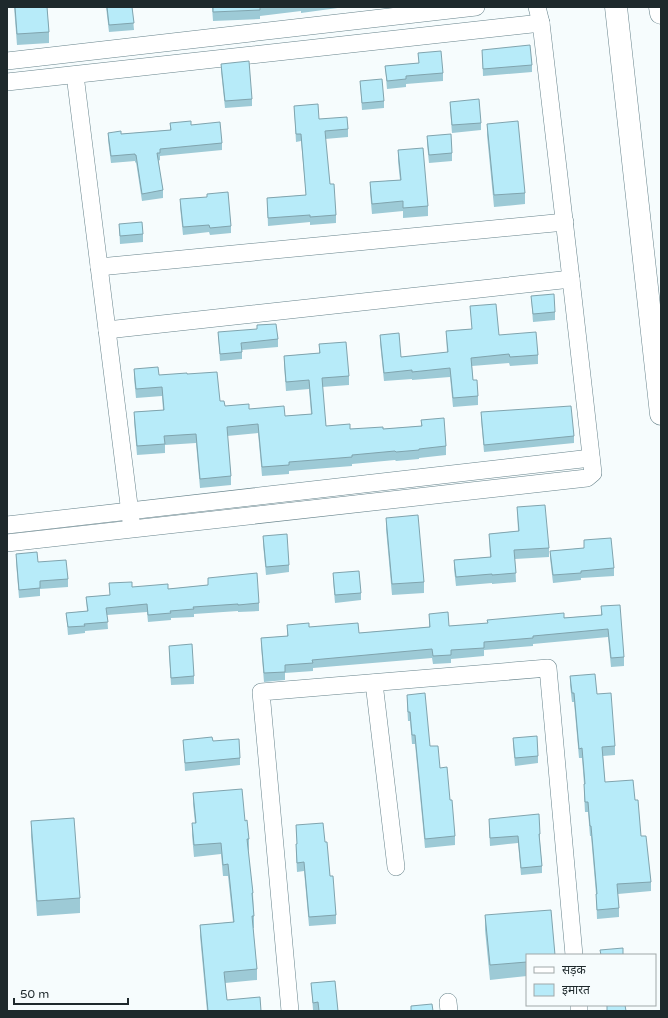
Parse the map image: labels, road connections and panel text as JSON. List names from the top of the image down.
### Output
{
  "legend": ["सड़क", "इमारत"],
  "scale_bar": "50 m"
}
